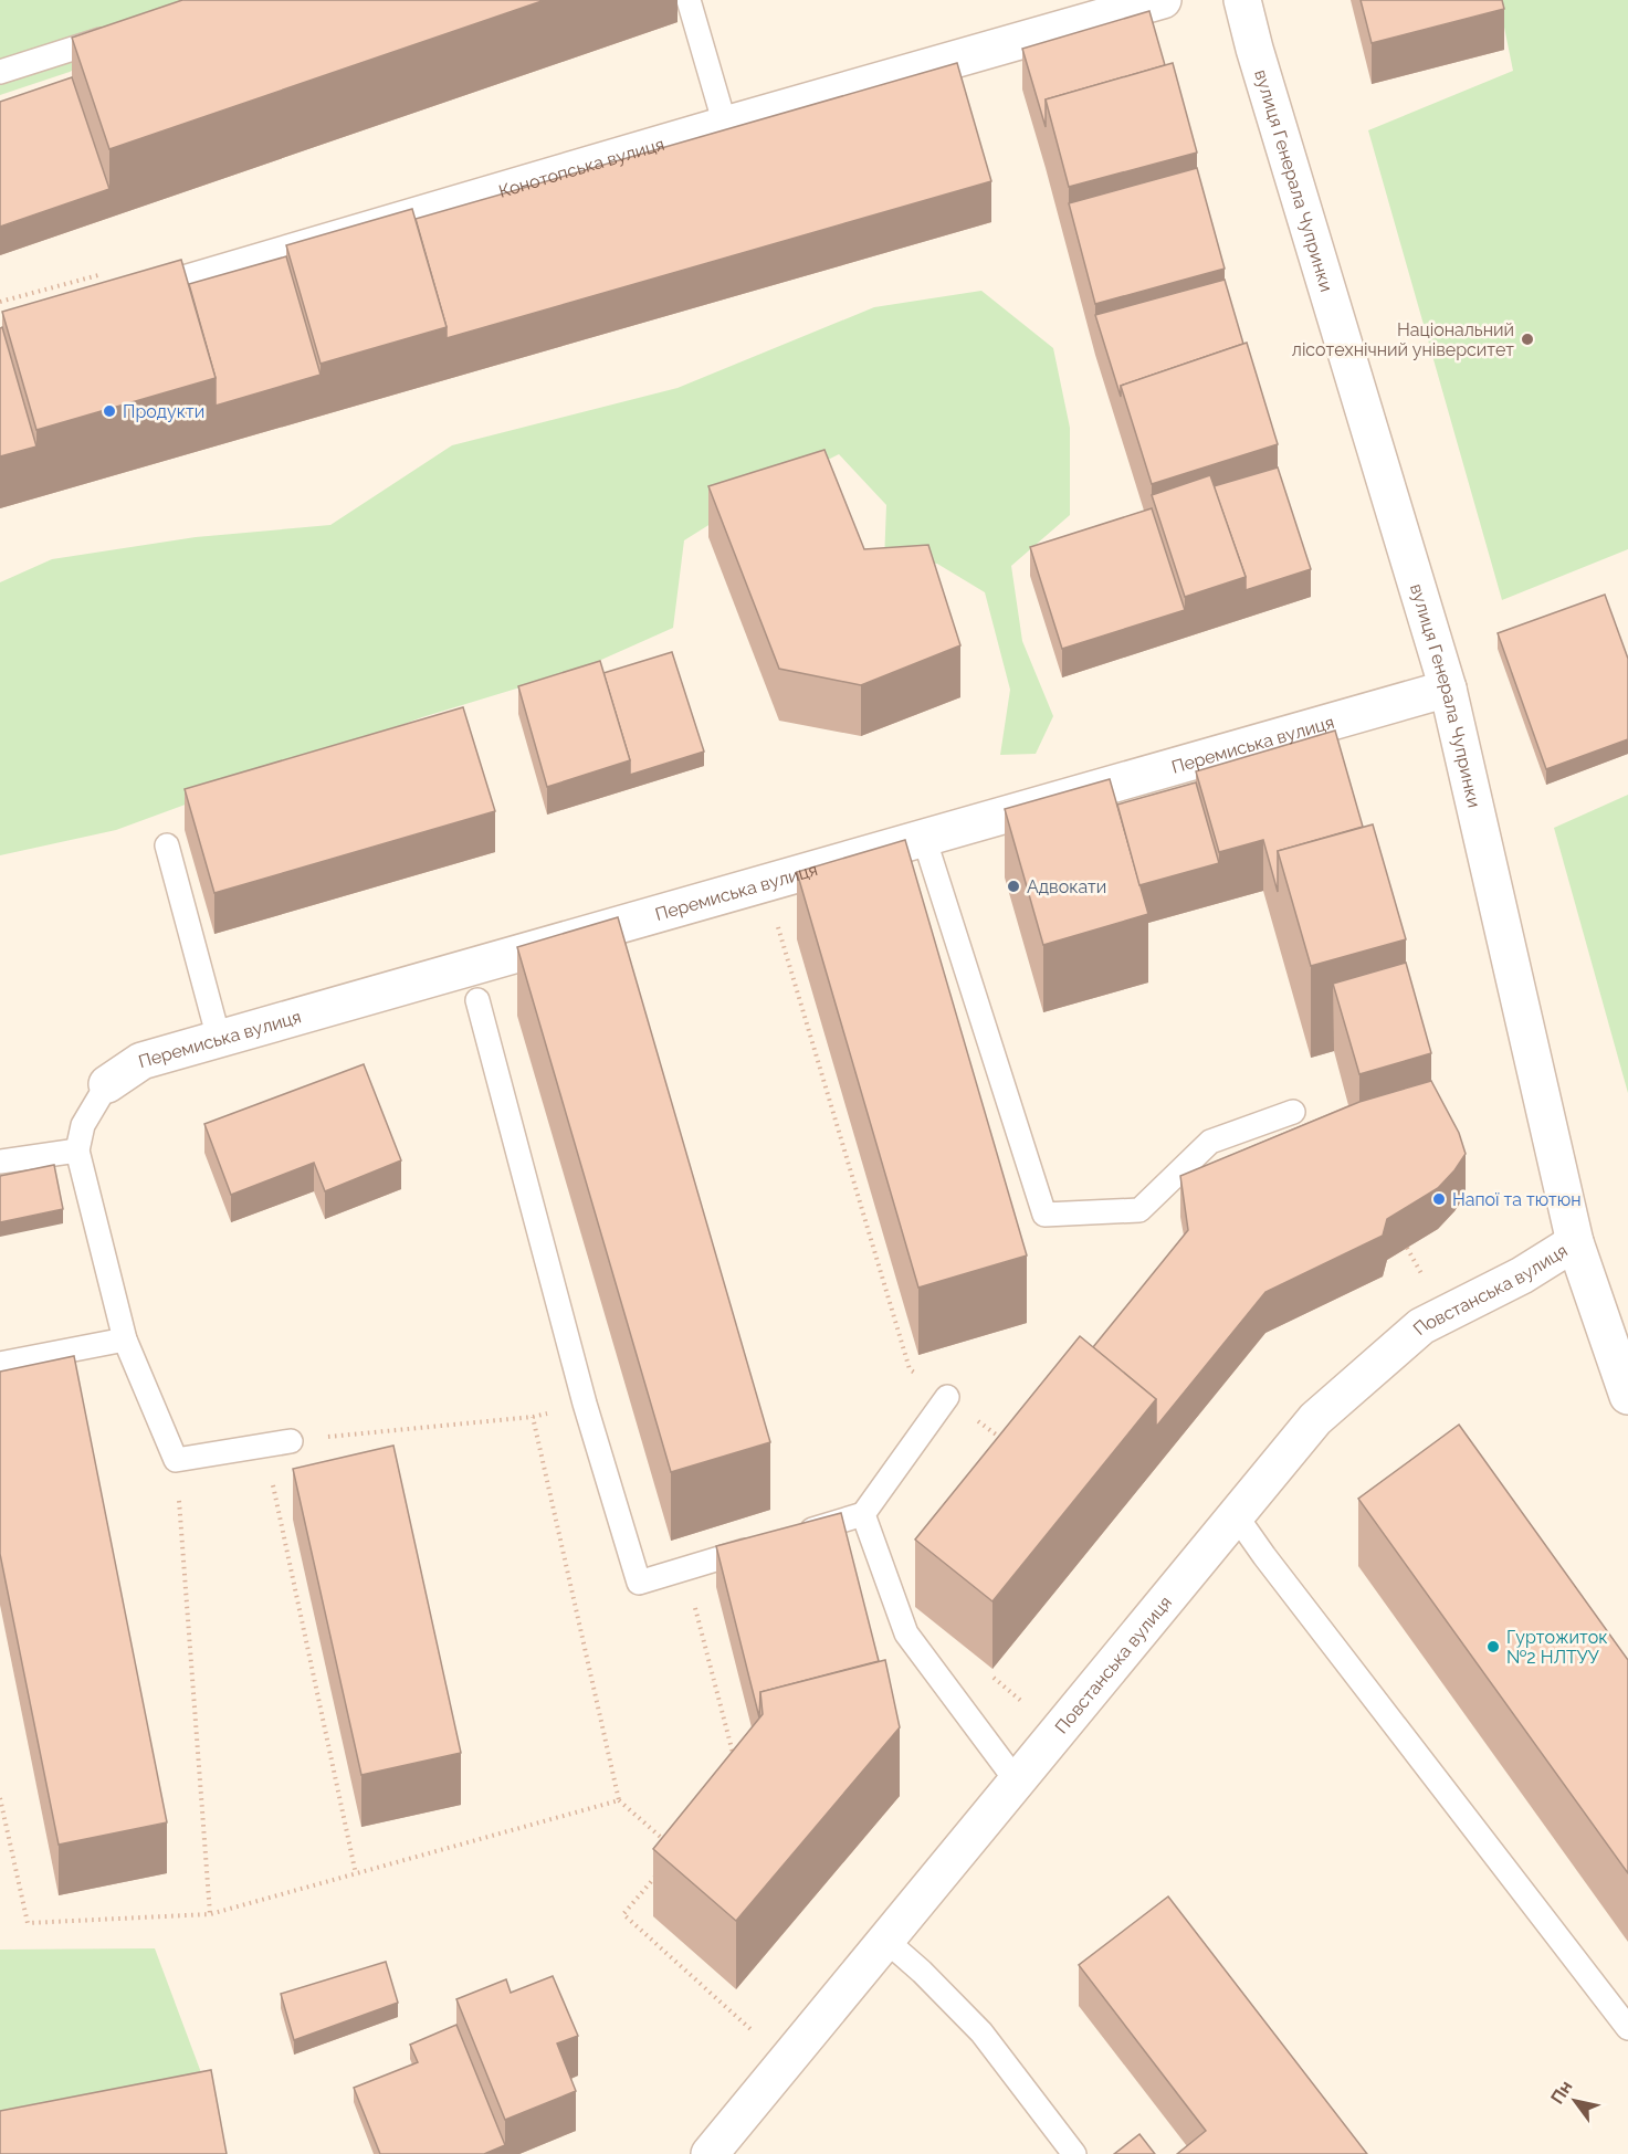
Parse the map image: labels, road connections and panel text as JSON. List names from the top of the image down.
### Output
{
  "streets": {
    "street": [
      "Конотопська вулиця",
      "вулиця Генерала Чупринки",
      "Перемиська вулиця",
      "Повстанська вулиця"
    ]
  },
  "crossings": [
    ["вулиця Генерала Чупринки", "Перемиська вулиця"],
    ["вулиця Генерала Чупринки", "Повстанська вулиця"]
  ],
  "places": [
    "Національний лісотехнічний університет",
    "Продукти",
    "Адвокати",
    "Напої та тютюн",
    "Гуртожиток №2 НЛТУУ"
  ],
  "north": "top left"
}
